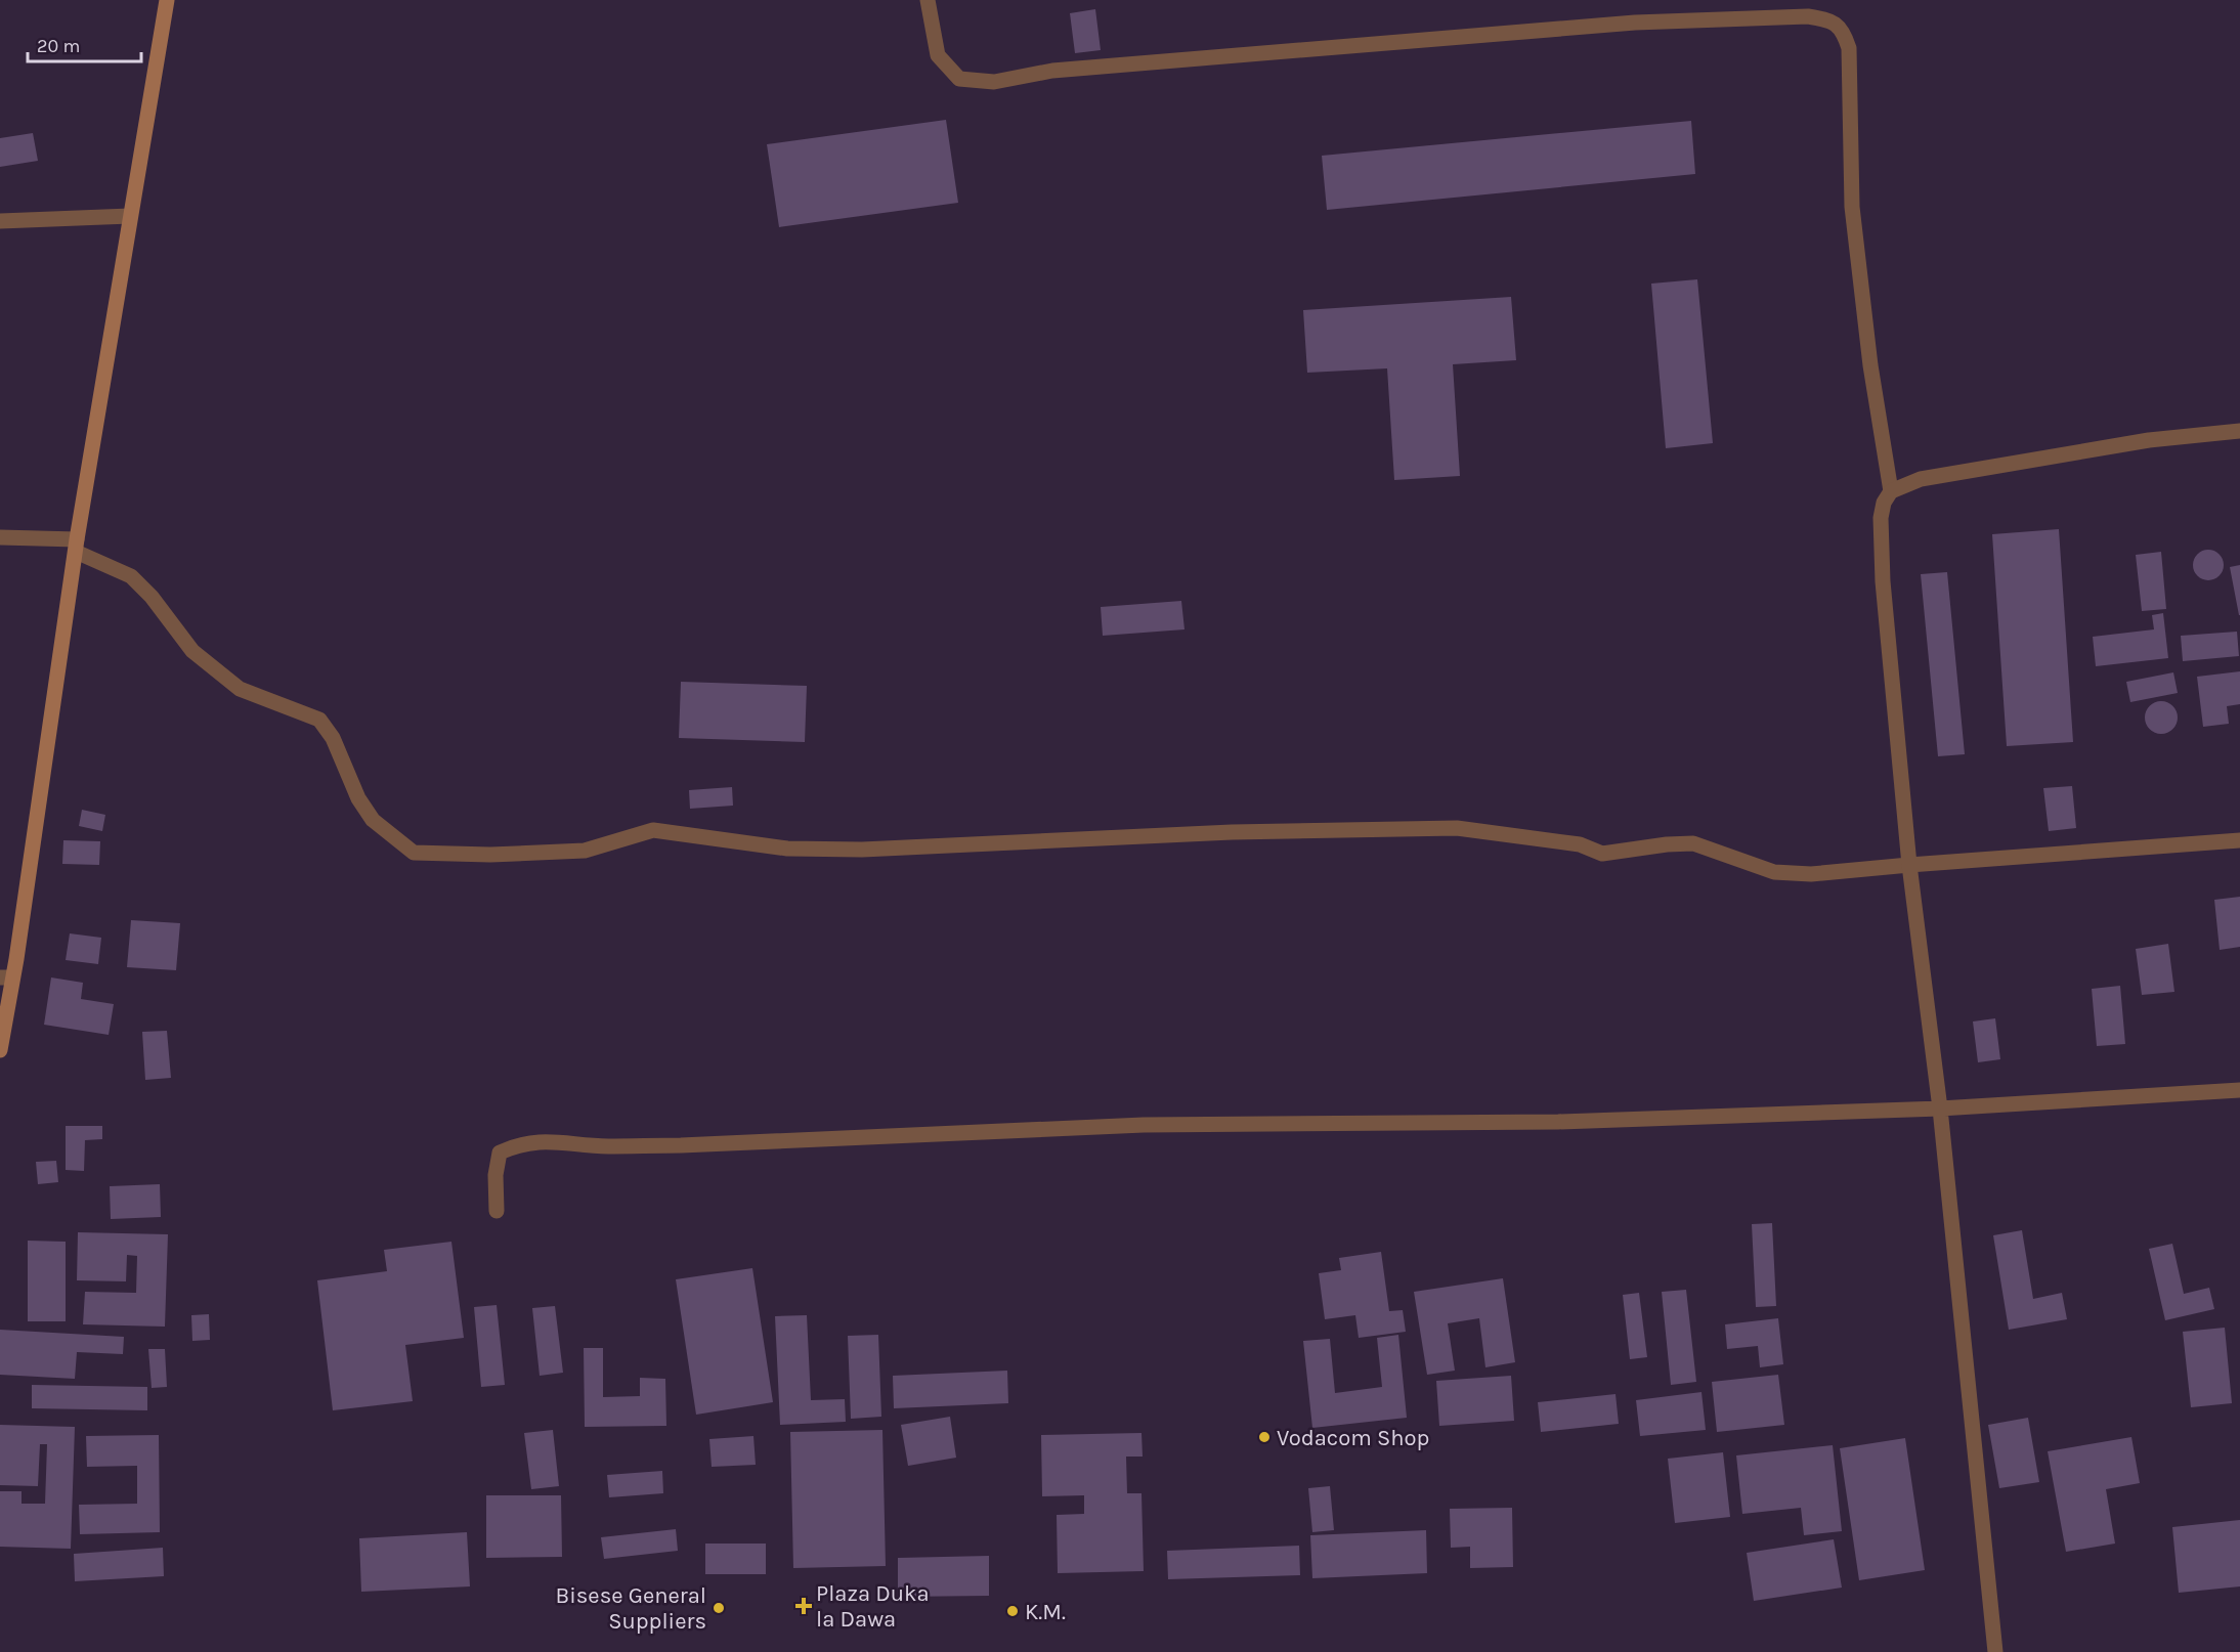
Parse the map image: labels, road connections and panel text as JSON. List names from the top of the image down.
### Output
{
  "places": {
    "other": ["Vodacom Shop", "Bisese General Suppliers", "K.M."],
    "health": ["Plaza Duka la Dawa"]
  },
  "scale_bar": "20 m"
}
